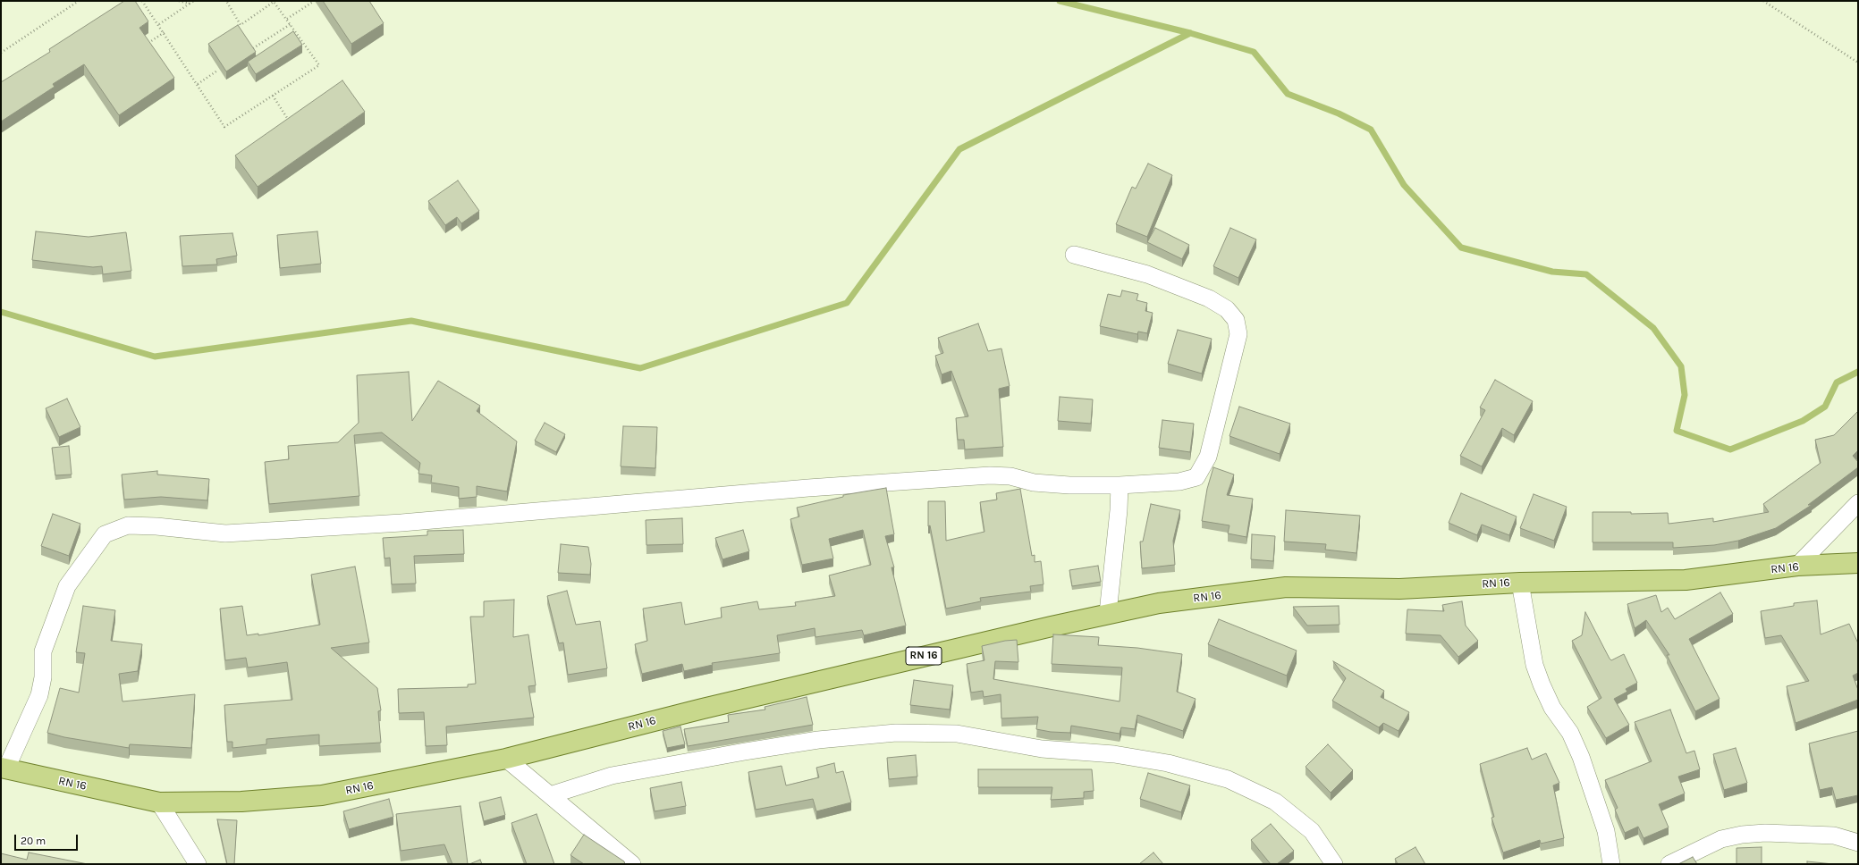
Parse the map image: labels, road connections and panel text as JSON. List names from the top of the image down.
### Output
{
  "streets": {
    "main road": ["RN 16"]
  },
  "scale_bar": "20 m"
}
